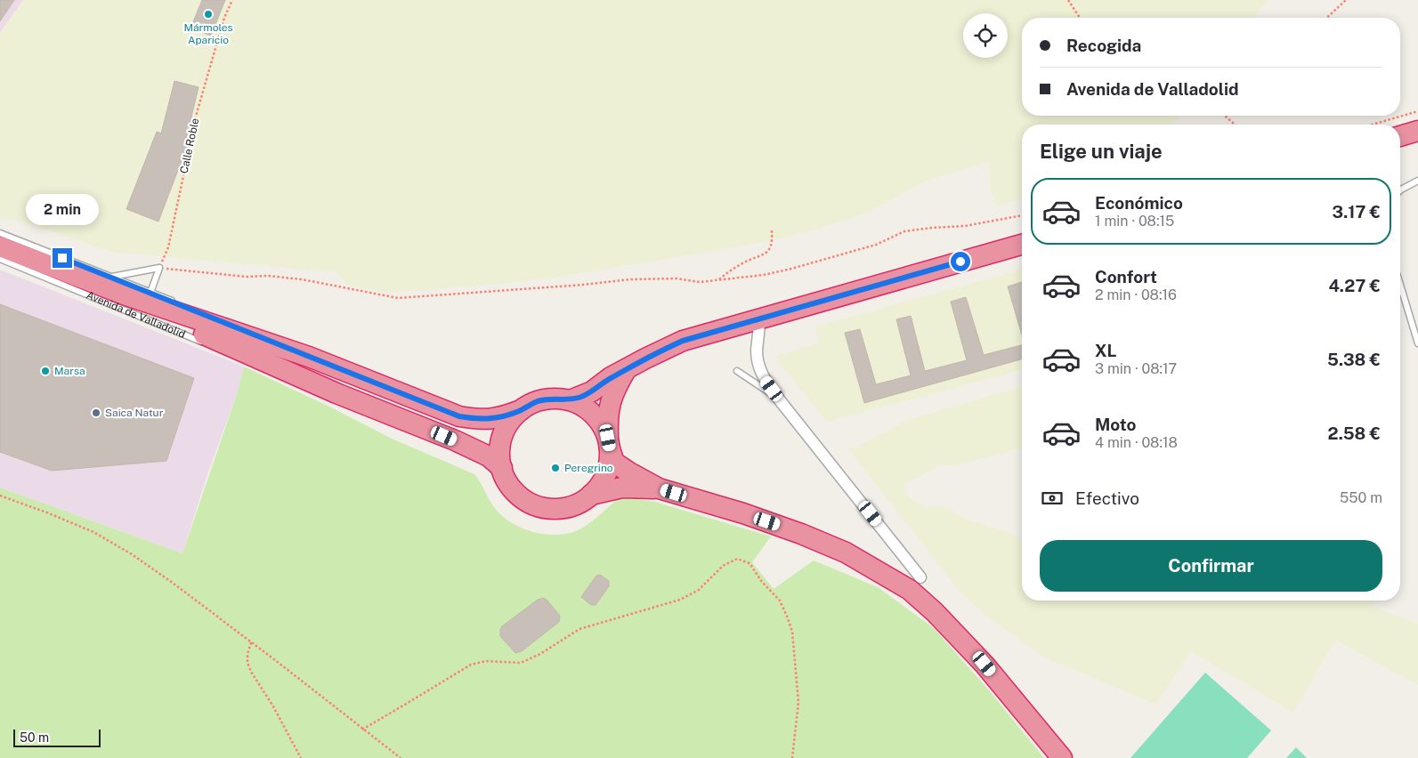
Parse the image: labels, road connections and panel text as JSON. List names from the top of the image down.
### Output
{
  "streets": {
    "highway": ["Avenida de Valladolid"],
    "path": ["Calle Roble"]
  },
  "places": [
    "Mármoles Aparicio",
    "Marsa",
    "Saica Natur",
    "Peregrino"
  ],
  "scale_bar": "50 m",
  "page": {
    "banner": ["Recogida", "Avenida de Valladolid"],
    "heading": "Elige un viaje",
    "list": [
      {
        "name": "Económico",
        "note": "1 min · 08:15",
        "value": "3.17 €"
      },
      {
        "name": "Confort",
        "note": "2 min · 08:16",
        "value": "4.27 €"
      },
      {
        "name": "XL",
        "note": "3 min · 08:17",
        "value": "5.38 €"
      },
      {
        "name": "Moto",
        "note": "4 min · 08:18",
        "value": "2.58 €"
      }
    ],
    "bubble": "2 min",
    "pay": ["Efectivo", "550 m"],
    "buttons": "Confirmar",
    "scale": "50 m"
  }
}
